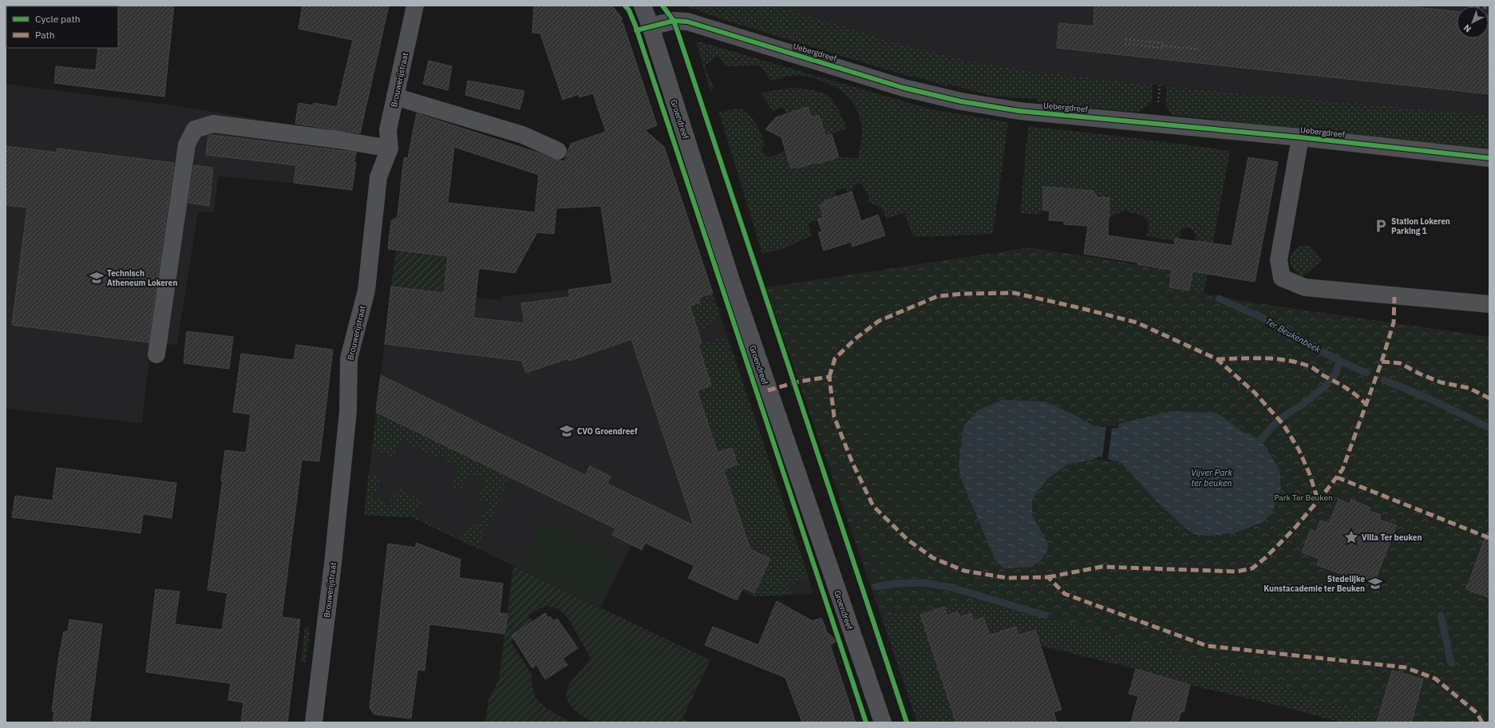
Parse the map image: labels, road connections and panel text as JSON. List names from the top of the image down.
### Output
{
  "streets": {
    "street": ["Uebergdreef", "Brouwerijstraat", "Groendreef"]
  },
  "crossings": [
    ["Uebergdreef", "Groendreef"]
  ],
  "water": ["Ter Beukenbeek", "Vijver Park ter beuken"],
  "parks": ["Park Ter Beuken"],
  "places": {
    "parking": ["Station Lokeren Parking 1"],
    "school or university": ["Technisch Atheneum Lokeren", "CVO Groendreef", "Stedelijke Kunstacademie ter Beuken"],
    "place": ["Villa Ter beuken"]
  },
  "legend": ["Cycle path", "Path"],
  "north": "bottom left"
}
